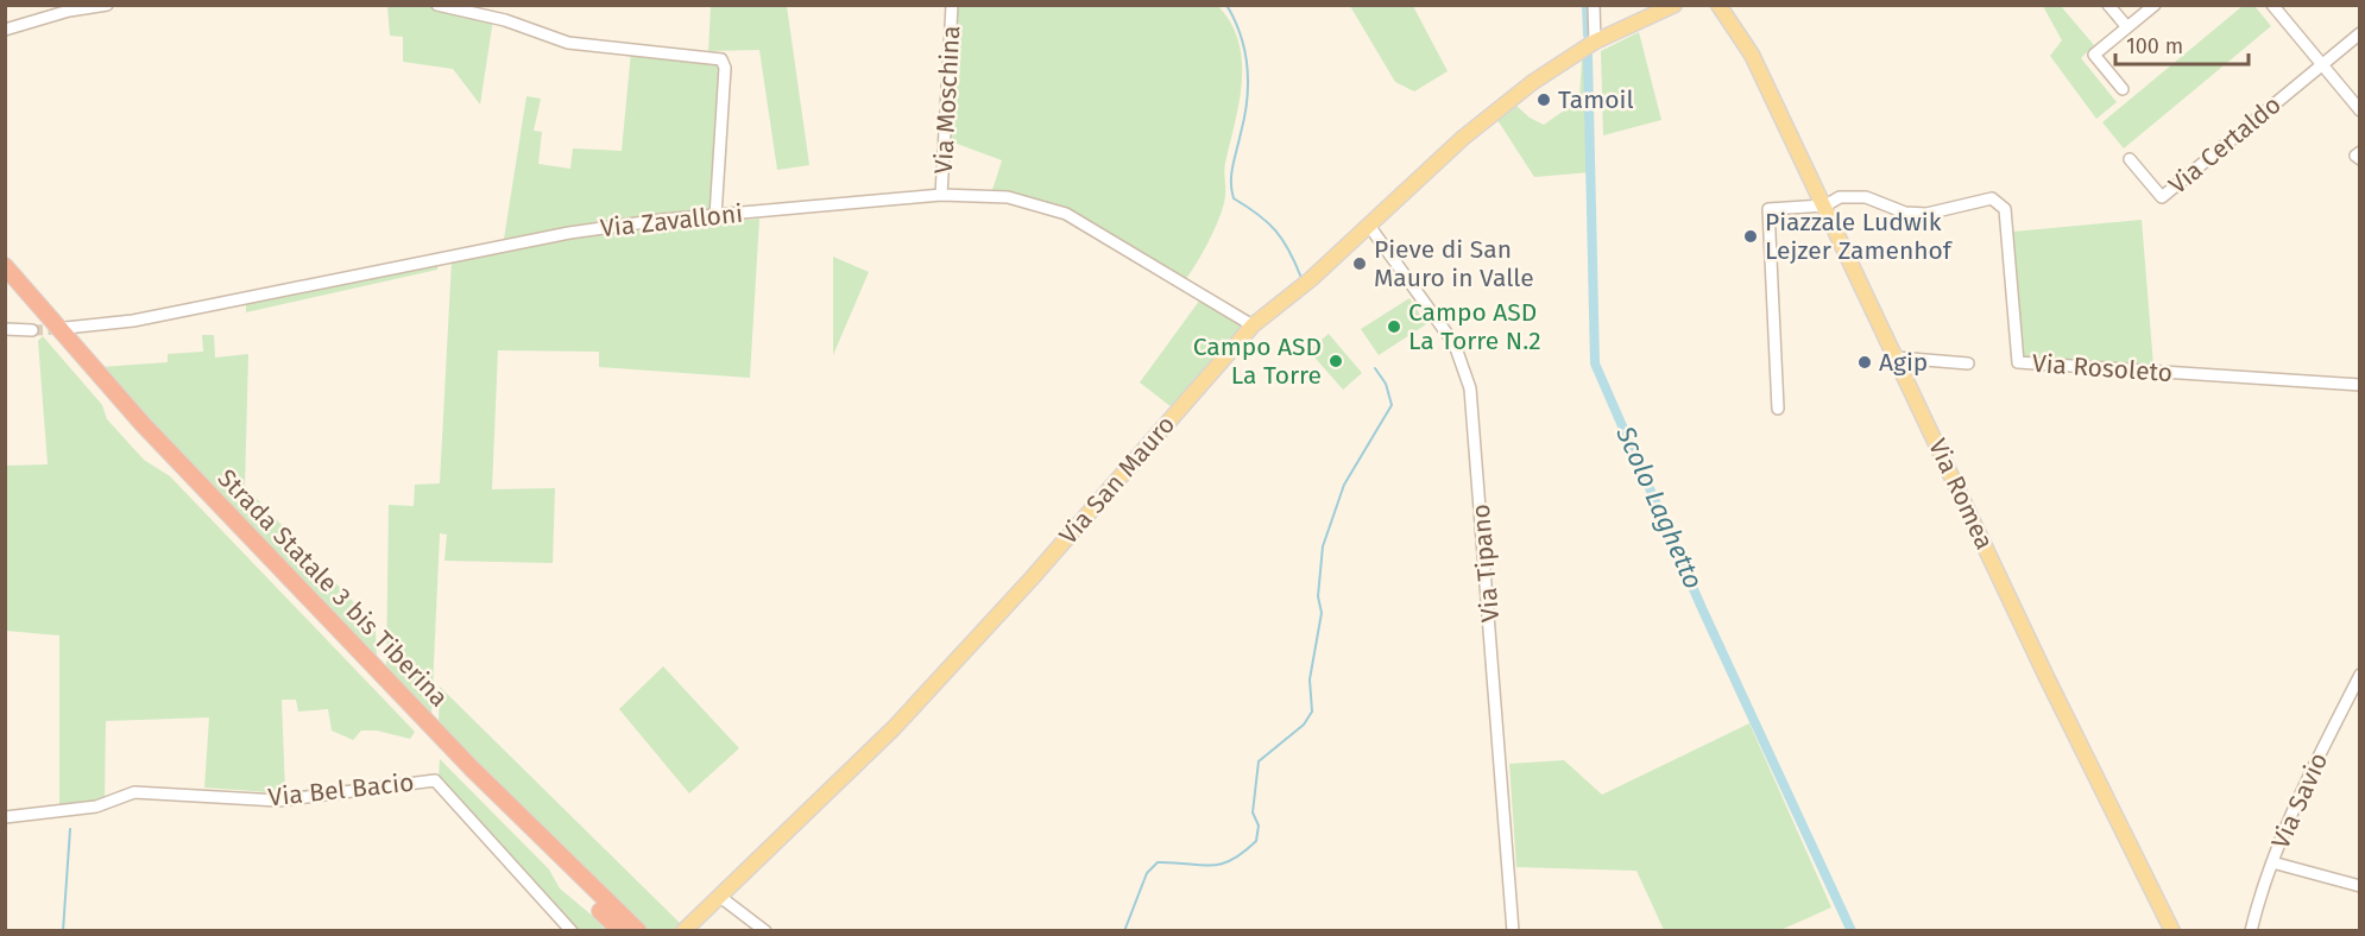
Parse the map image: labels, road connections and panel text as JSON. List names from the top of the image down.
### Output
{
  "streets": {
    "highway": ["Strada Statale 3 bis Tiberina"],
    "main road": ["Via San Mauro", "Via Romea"],
    "street": [
      "Via Moschina",
      "Via Certaldo",
      "Via Zavalloni",
      "Via Rosoleto",
      "Via Tipano",
      "Via Bel Bacio",
      "Via Savio"
    ]
  },
  "crossings": [
    ["Via Moschina", "Via Zavalloni"],
    ["Via Zavalloni", "Via San Mauro"],
    ["Via Rosoleto", "Via Romea"],
    ["Via San Mauro", "Via Tipano"]
  ],
  "water": ["Scolo Laghetto"],
  "places": [
    "Tamoil",
    "Piazzale Ludwik Lejzer Zamenhof",
    "Pieve di San Mauro in Valle",
    "Campo ASD La Torre N.2",
    "Campo ASD La Torre",
    "Agip"
  ],
  "scale_bar": "100 m"
}
